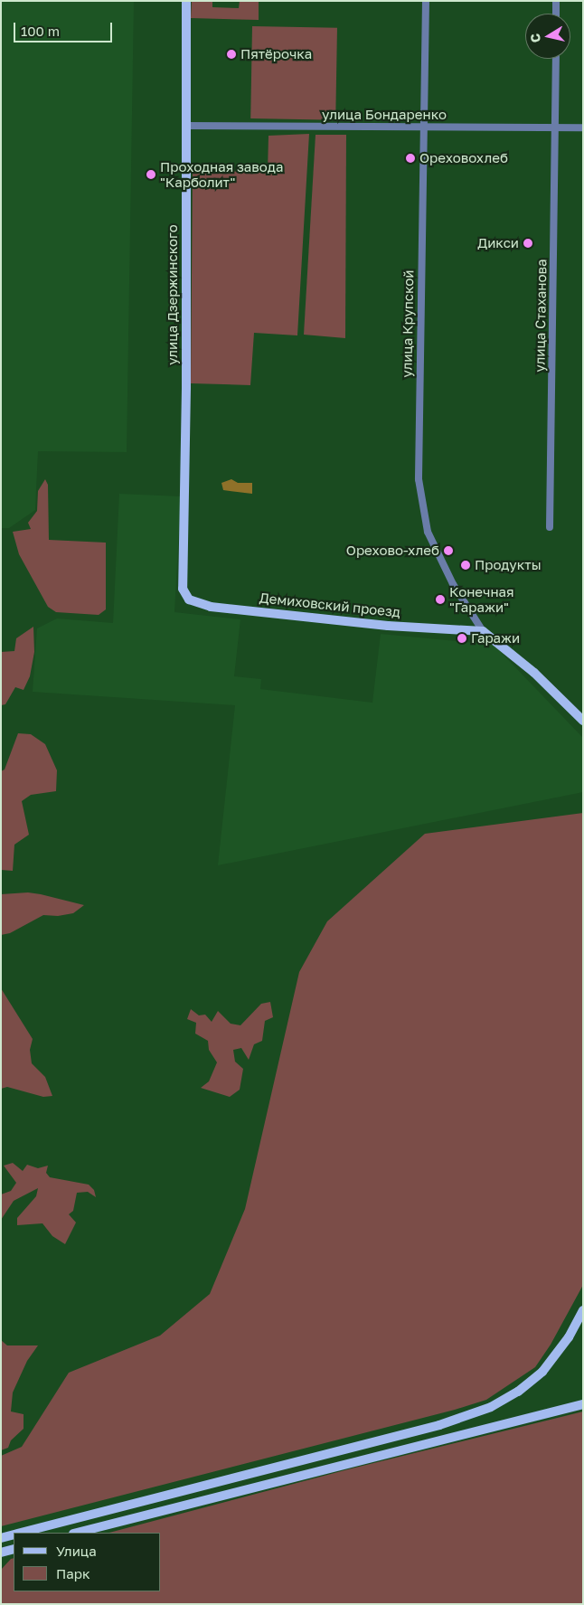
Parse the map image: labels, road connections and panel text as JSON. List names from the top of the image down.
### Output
{
  "streets": {
    "main road": ["улица Дзержинского", "Демиховский проезд"],
    "street": ["улица Бондаренко", "улица Стаханова", "улица Крупской"]
  },
  "crossings": [
    ["улица Бондаренко", "улица Дзержинского"],
    ["улица Бондаренко", "улица Стаханова"],
    ["улица Бондаренко", "улица Крупской"],
    ["улица Дзержинского", "Демиховский проезд"],
    ["улица Крупской", "Демиховский проезд"]
  ],
  "places": [
    "Пятёрочка",
    "Ореховохлеб",
    "Проходная завода \"Карболит\"",
    "Дикси",
    "Орехово-хлеб",
    "Продукты",
    "Конечная \"Гаражи\"",
    "Гаражи"
  ],
  "legend": ["Улица", "Парк"],
  "scale_bar": "100 m",
  "north": "left"
}
